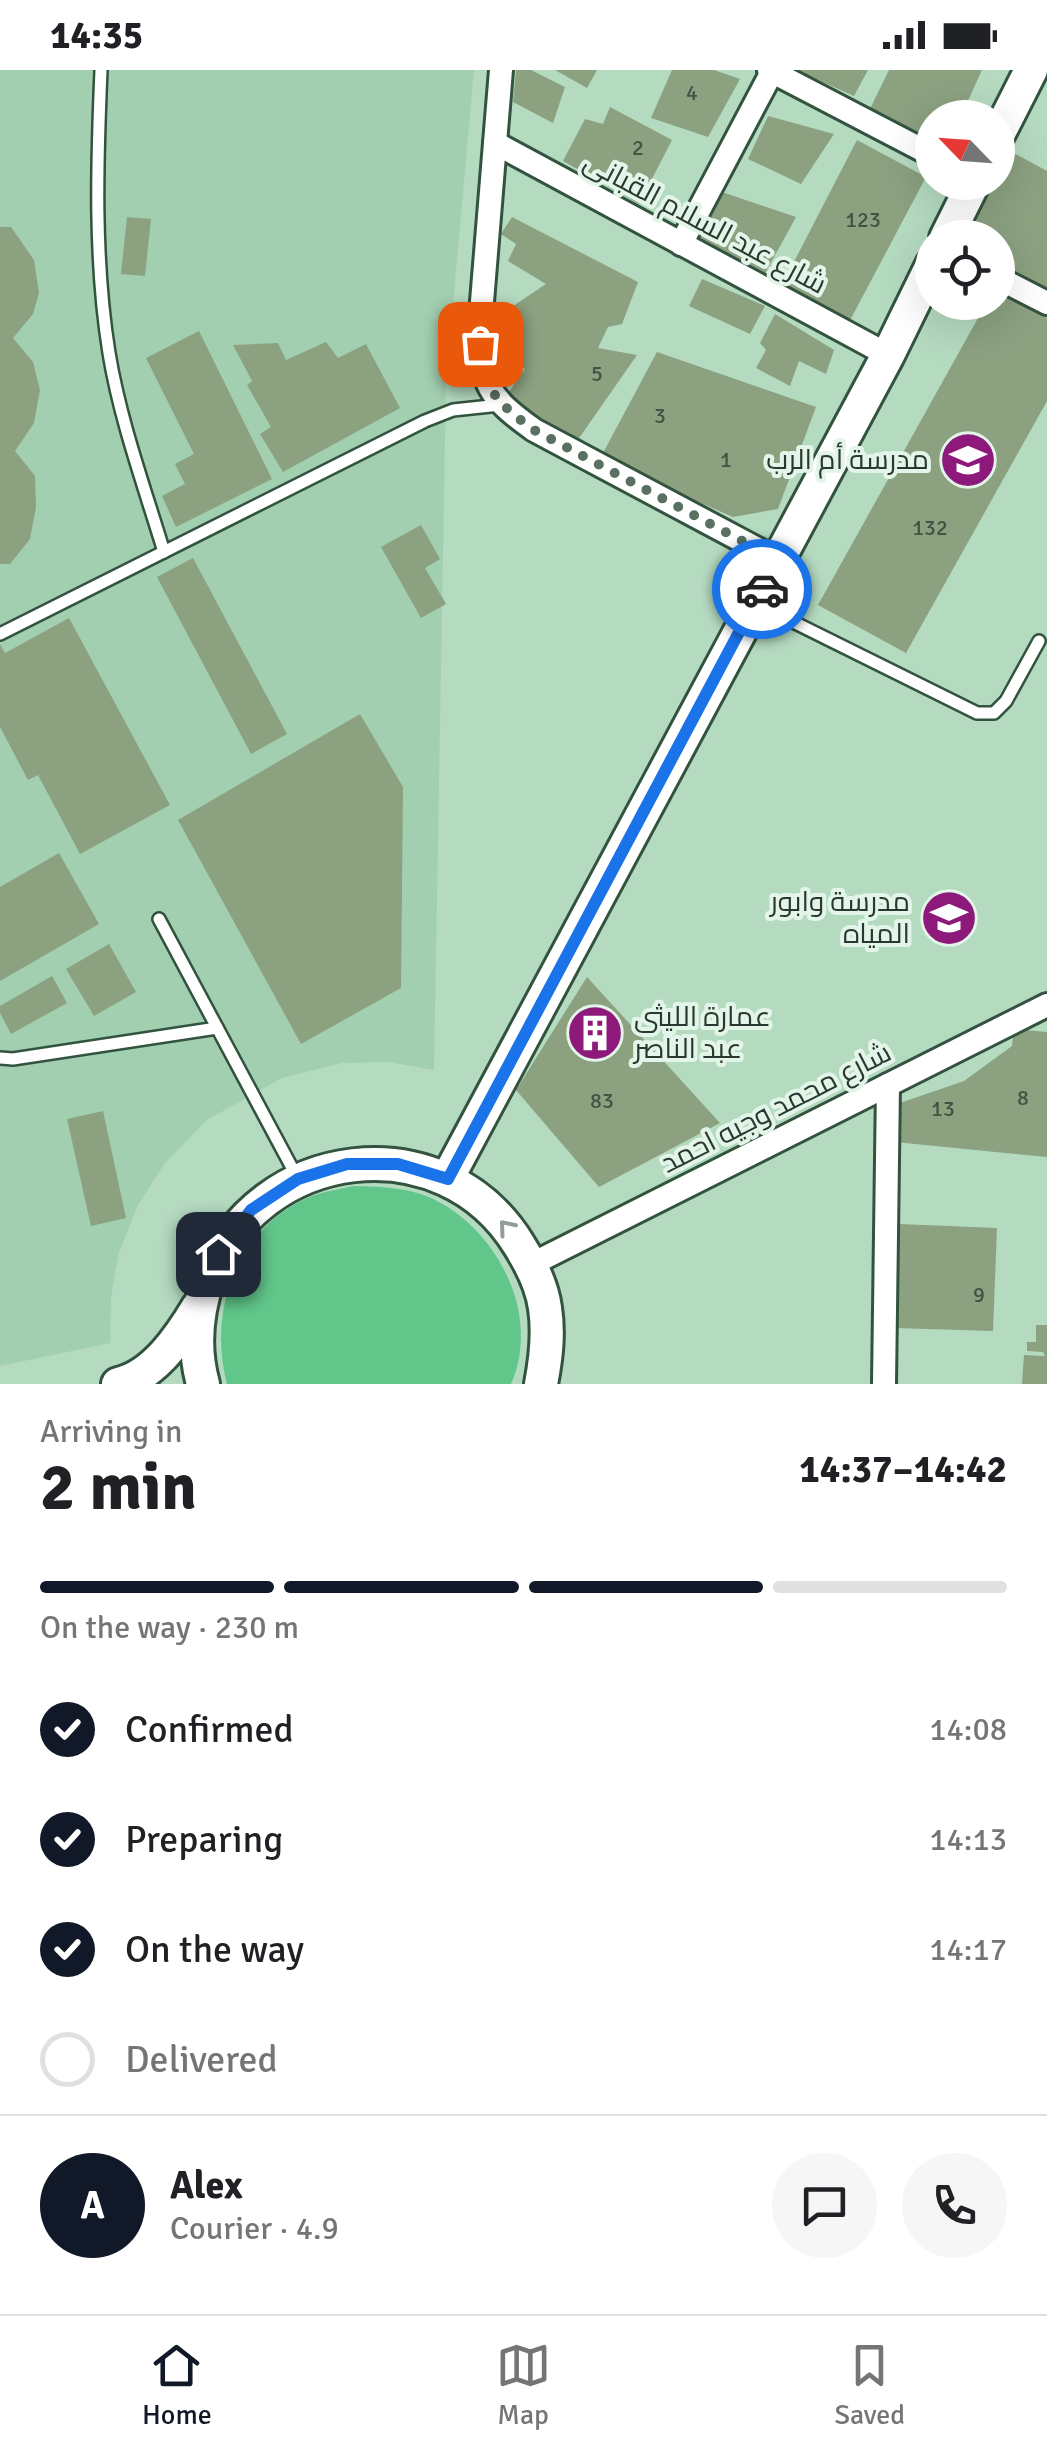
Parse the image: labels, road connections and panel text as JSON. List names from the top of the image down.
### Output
{
  "streets": {
    "street": ["شارع عبد السلام القبانى", "شارع محمد وجيه احمد"]
  },
  "places": {
    "school or university": ["مدرسة أم الرب", "مدرسة وابور المياه"],
    "building": ["عمارة الليثى عبد الناصر"]
  },
  "house_numbers": [
    "4",
    "2",
    "123",
    "5",
    "3",
    "1",
    "132",
    "8",
    "83",
    "13",
    "9"
  ],
  "north": "top left",
  "page": {
    "status": "14:35",
    "heading": ["2 min", "Arriving in", "14:37–14:42"],
    "panel": ["Alex", "Courier · 4.9"],
    "bar": "On the way · 230 m",
    "list": [
      ["Confirmed", "14:08"],
      ["Preparing", "14:13"],
      ["On the way", "14:17"],
      "Delivered"
    ],
    "round": "A",
    "tabs": ["Home", "Map", "Saved"]
  }
}
